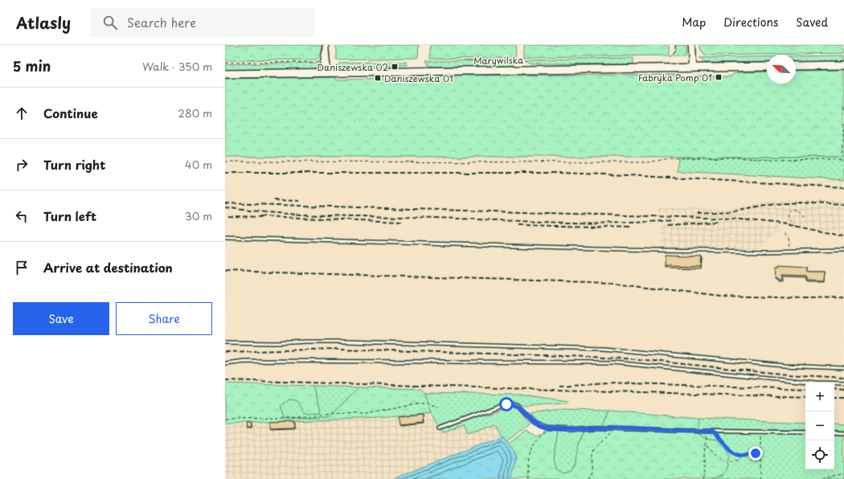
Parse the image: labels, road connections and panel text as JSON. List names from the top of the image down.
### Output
{
  "streets": {
    "main road": ["Marywilska"]
  },
  "places": {
    "transit": ["Daniszewska 02", "Fabryka Pomp 01", "Daniszewska 01"]
  },
  "north": "top left",
  "page": {
    "header": "Atlasly",
    "search": "Search here",
    "nav": ["Map", "Directions", "Saved"],
    "heading": ["5 min", "Walk · 350 m"],
    "list": [
      ["Continue", "280 m"],
      ["Turn right", "40 m"],
      ["Turn left", "30 m"],
      "Arrive at destination"
    ],
    "buttons": ["Save", "Share"],
    "map_buttons": ["+", "−"]
  }
}
